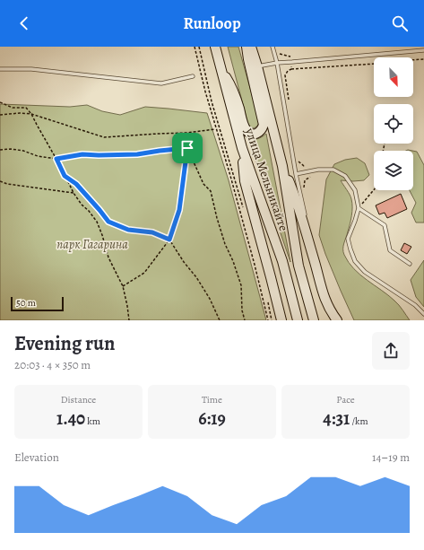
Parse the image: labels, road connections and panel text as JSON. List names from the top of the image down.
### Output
{
  "streets": {
    "main road": ["улица Мельникайте"]
  },
  "parks": ["парк Гагарина"],
  "scale_bar": "50 m",
  "north": "bottom right",
  "page": {
    "header": "Runloop",
    "scale": "50 m",
    "heading": ["Evening run", "20:03 · 4 × 350 m"],
    "stats": [
      ["Distance", "1.40 km"],
      ["Time", "6:19"],
      ["Pace", "4:31 /km"]
    ],
    "chart": ["Elevation", "14–19 m"]
  }
}
